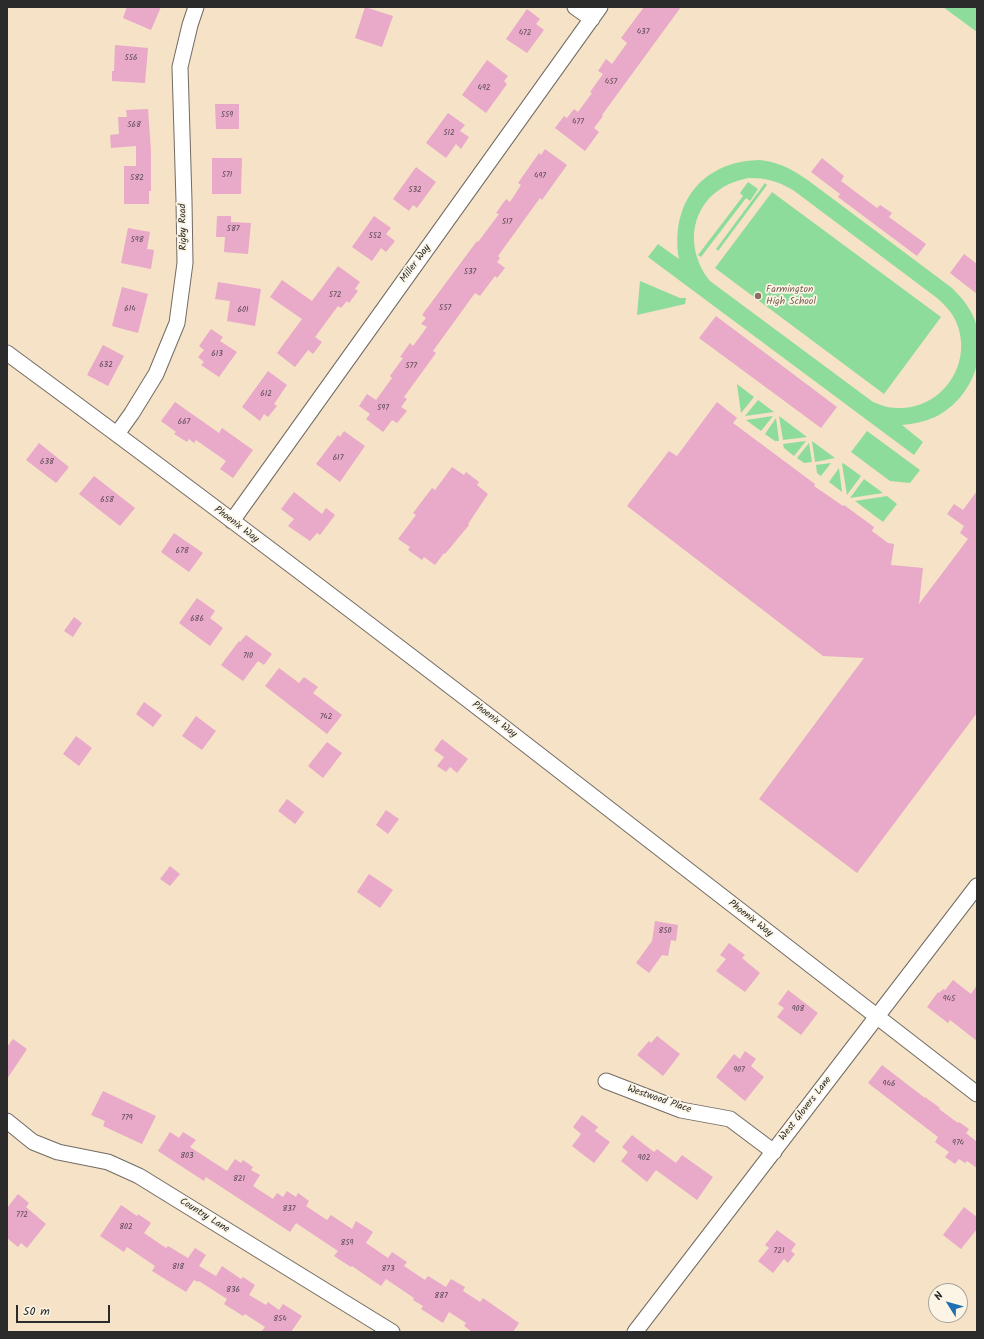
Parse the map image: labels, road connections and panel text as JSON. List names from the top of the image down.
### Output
{
  "streets": {
    "street": [
      "Rigby Road",
      "Miller Way",
      "Phoenix Way",
      "Westwood Place",
      "West Glovers Lane",
      "Country Lane"
    ]
  },
  "crossings": [
    ["Rigby Road", "Phoenix Way"],
    ["Miller Way", "Phoenix Way"],
    ["Phoenix Way", "West Glovers Lane"],
    ["Westwood Place", "West Glovers Lane"]
  ],
  "places": ["Farmington High School"],
  "house_numbers": [
    "437",
    "472",
    "556",
    "457",
    "492",
    "559",
    "477",
    "568",
    "512",
    "571",
    "497",
    "582",
    "532",
    "517",
    "587",
    "552",
    "598",
    "537",
    "572",
    "557",
    "614",
    "601",
    "613",
    "632",
    "577",
    "612",
    "597",
    "667",
    "617",
    "638",
    "658",
    "678",
    "686",
    "710",
    "742",
    "850",
    "945",
    "908",
    "907",
    "946",
    "779",
    "974",
    "803",
    "902",
    "821",
    "837",
    "772",
    "802",
    "859",
    "721",
    "818",
    "873",
    "836",
    "887",
    "854"
  ],
  "scale_bar": "50 m",
  "north": "top left"
}
